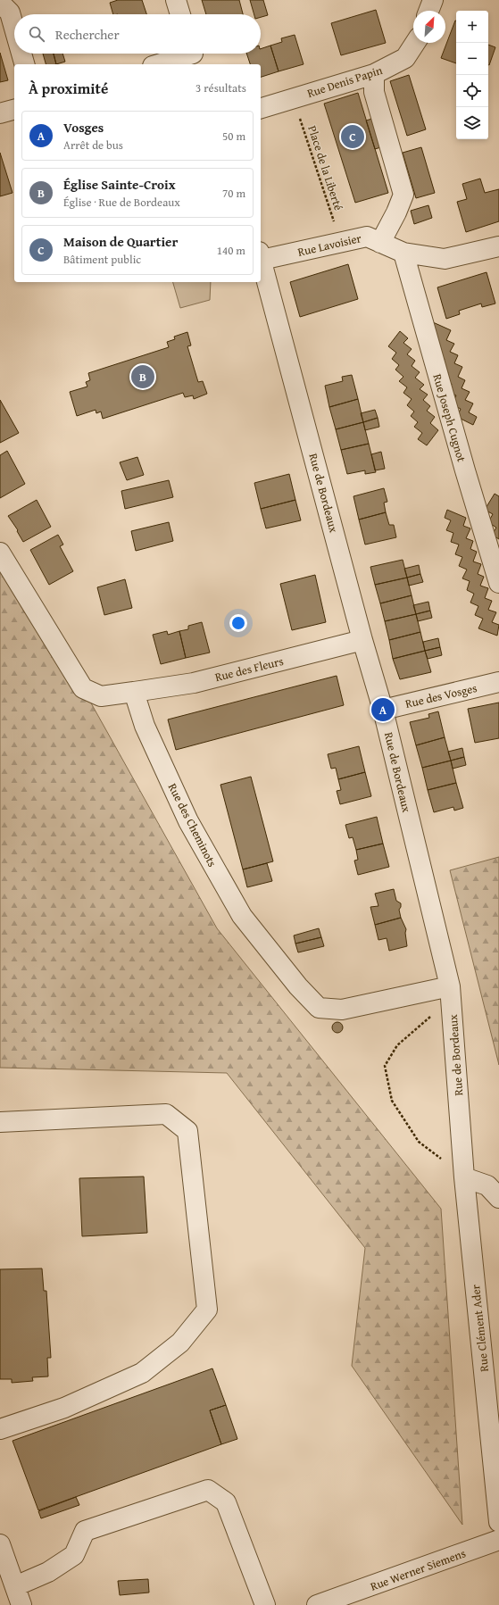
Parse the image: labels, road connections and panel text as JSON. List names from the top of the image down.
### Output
{
  "streets": {
    "street": [
      "Rue Denis Papin",
      "Rue Lavoisier",
      "Rue Joseph Cugnot",
      "Rue de Bordeaux",
      "Rue des Fleurs",
      "Rue des Vosges",
      "Rue des Cheminots",
      "Rue Clément Ader",
      "Rue Werner Siemens"
    ],
    "path": ["Place de la Liberté"]
  },
  "crossings": [
    ["Rue Denis Papin", "Place de la Liberté"],
    ["Place de la Liberté", "Rue Lavoisier"],
    ["Rue Lavoisier", "Rue Joseph Cugnot"],
    ["Rue Lavoisier", "Rue de Bordeaux"],
    ["Rue de Bordeaux", "Rue des Fleurs"],
    ["Rue de Bordeaux", "Rue des Vosges"],
    ["Rue de Bordeaux", "Rue des Cheminots"],
    ["Rue de Bordeaux", "Rue Clément Ader"],
    ["Rue des Fleurs", "Rue des Cheminots"]
  ],
  "north": "top right",
  "page": {
    "map_buttons": ["+", "−"],
    "search": "Rechercher",
    "heading": ["À proximité", "3 résultats"],
    "list": [
      {
        "mark": "A",
        "name": "Vosges",
        "note": "Arrêt de bus",
        "value": "50 m"
      },
      {
        "mark": "B",
        "name": "Église Sainte-Croix",
        "note": "Église · Rue de Bordeaux",
        "value": "70 m"
      },
      {
        "mark": "C",
        "name": "Maison de Quartier",
        "note": "Bâtiment public",
        "value": "140 m"
      }
    ],
    "pins": ["C", "B", "A"]
  }
}
